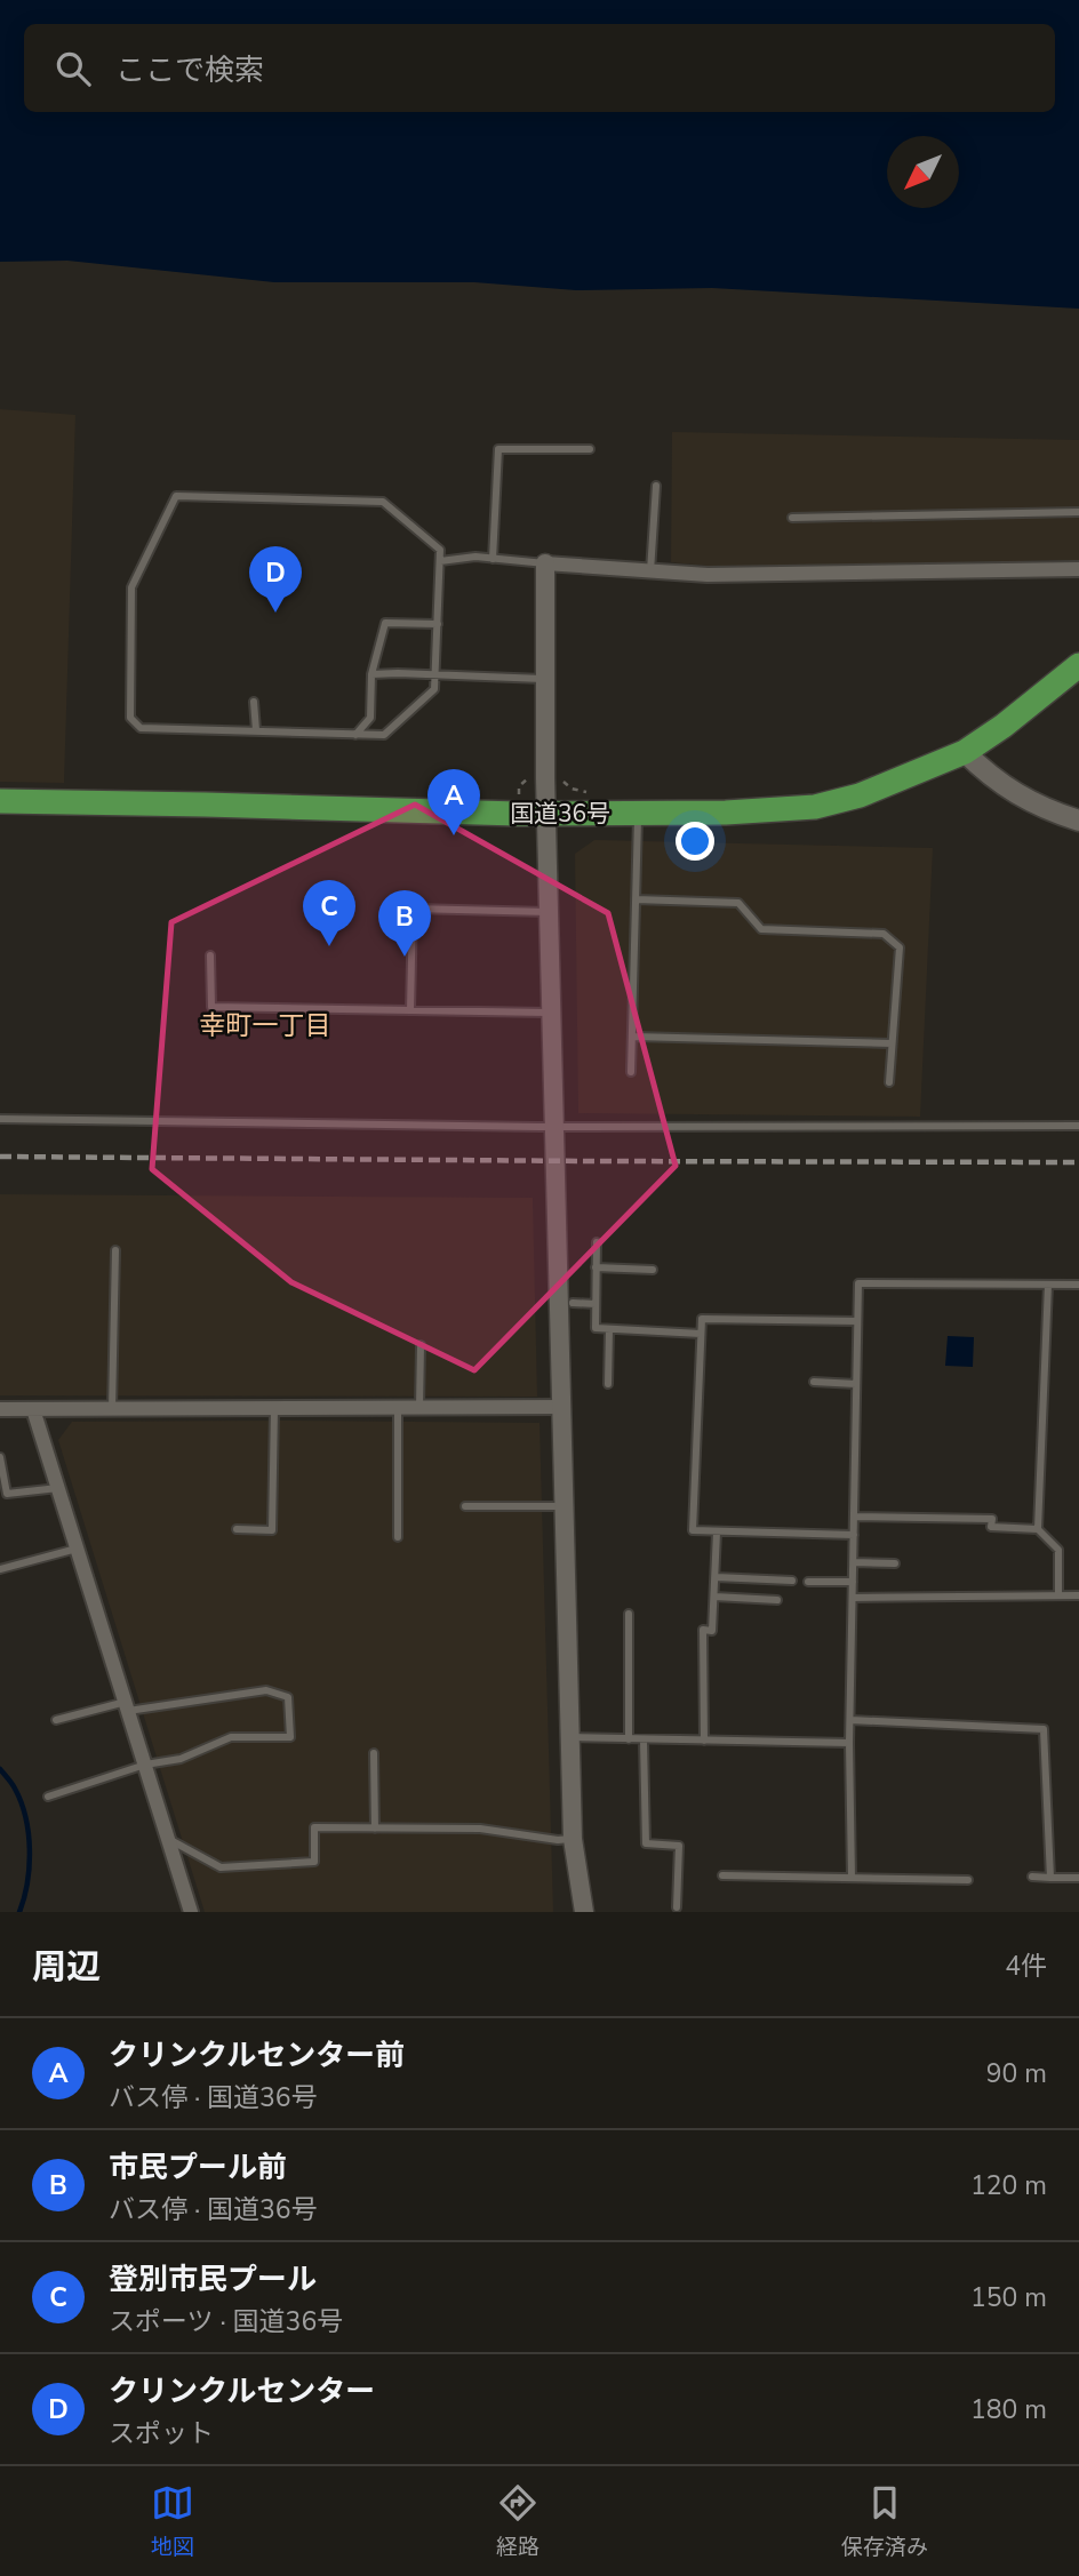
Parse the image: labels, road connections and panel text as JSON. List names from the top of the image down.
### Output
{
  "streets": {
    "highway": ["国道36号"]
  },
  "districts": ["幸町一丁目"],
  "north": "bottom left",
  "page": {
    "search": "ここで検索",
    "pins": [
      "D",
      "A",
      "C",
      "B"
    ],
    "heading": ["周辺", "4件"],
    "list": [
      {
        "mark": "A",
        "name": "クリンクルセンター前",
        "note": "バス停 · 国道36号",
        "value": "90 m"
      },
      {
        "mark": "B",
        "name": "市民プール前",
        "note": "バス停 · 国道36号",
        "value": "120 m"
      },
      {
        "mark": "C",
        "name": "登別市民プール",
        "note": "スポーツ · 国道36号",
        "value": "150 m"
      },
      {
        "mark": "D",
        "name": "クリンクルセンター",
        "note": "スポット",
        "value": "180 m"
      }
    ],
    "nav": ["地図", "経路", "保存済み"]
  }
}
